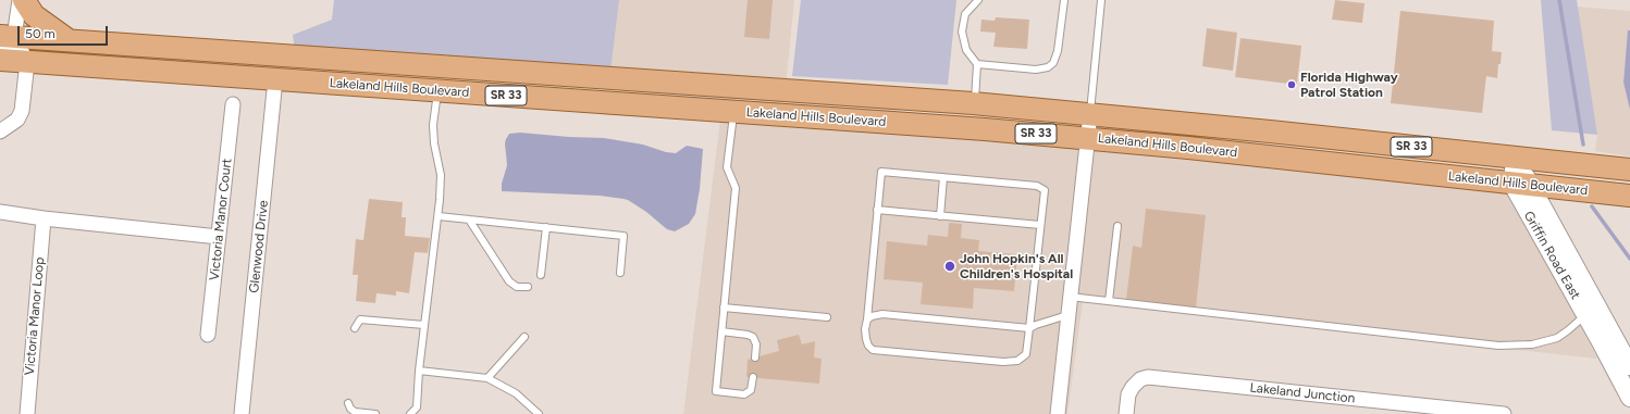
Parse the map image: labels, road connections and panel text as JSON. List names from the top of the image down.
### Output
{
  "streets": {
    "main road": ["Lakeland Hills Boulevard", "SR 33"],
    "street": [
      "Victoria Manor Court",
      "Glenwood Drive",
      "Griffin Road East",
      "Victoria Manor Loop",
      "Lakeland Junction"
    ]
  },
  "crossings": [
    ["Lakeland Hills Boulevard", "Glenwood Drive"],
    ["Lakeland Hills Boulevard", "Griffin Road East"]
  ],
  "places": ["Florida Highway Patrol Station", "John Hopkin's All Children's Hospital"],
  "scale_bar": "50 m"
}
